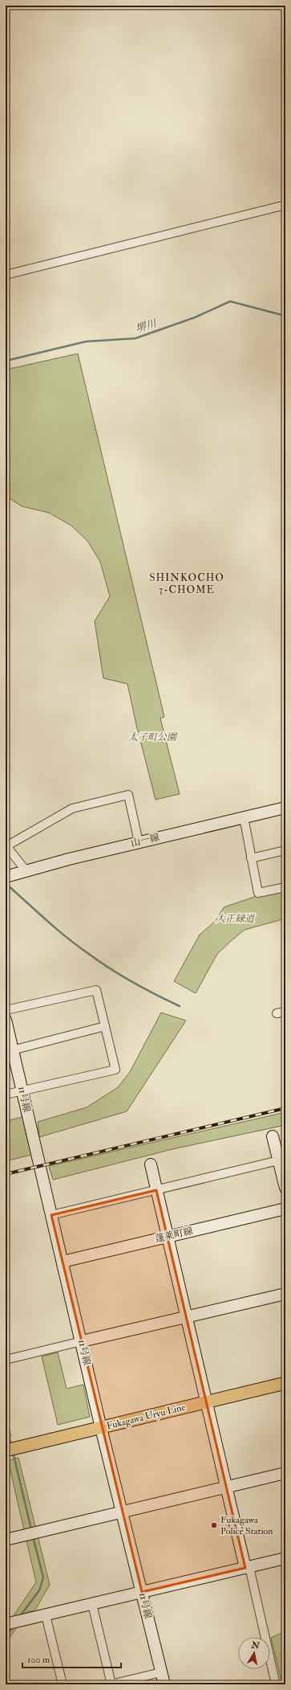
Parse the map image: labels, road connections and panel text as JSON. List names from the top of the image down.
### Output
{
  "streets": {
    "main road": ["Fukagawa Uryu Line"],
    "street": ["山一線", "11号線", "蓬莱町線"]
  },
  "crossings": [
    ["11号線", "蓬莱町線"],
    ["11号線", "Fukagawa Uryu Line"]
  ],
  "districts": ["SHINKOCHO 3-CHOME"],
  "water": ["堺川"],
  "parks": ["太子町公園", "大正緑道"],
  "places": ["Fukagawa Police Station"],
  "scale_bar": "100 m",
  "north": "top"
}
